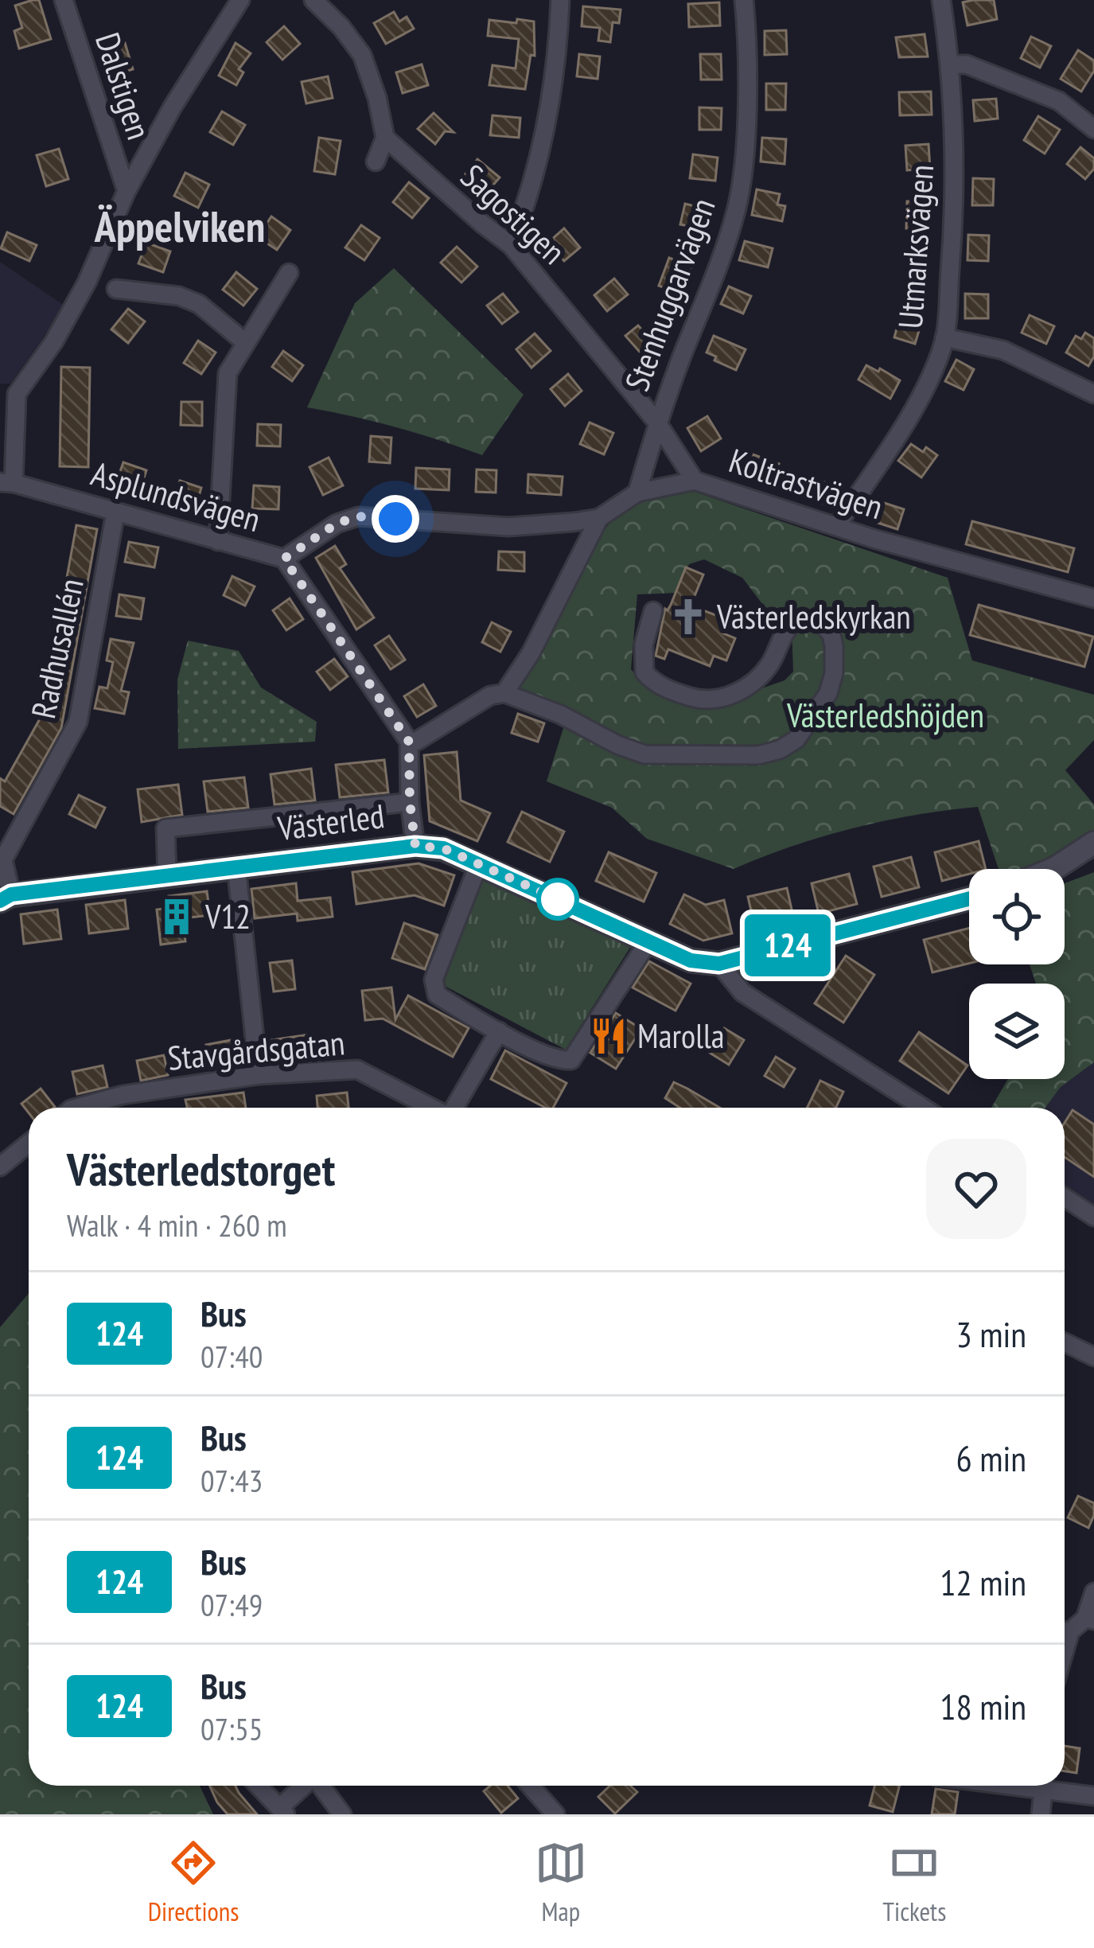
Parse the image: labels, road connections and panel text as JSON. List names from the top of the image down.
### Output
{
  "streets": {
    "street": [
      "Dalstigen",
      "Sagostigen",
      "Utmarksvägen",
      "Stenhuggarvägen",
      "Koltrastvägen",
      "Asplundsvägen",
      "Radhusallén",
      "Västerled",
      "Stavgårdsgatan"
    ]
  },
  "crossings": [
    ["Sagostigen", "Stenhuggarvägen"],
    ["Sagostigen", "Koltrastvägen"],
    ["Utmarksvägen", "Koltrastvägen"],
    ["Stenhuggarvägen", "Koltrastvägen"],
    ["Koltrastvägen", "Asplundsvägen"],
    ["Asplundsvägen", "Radhusallén"],
    ["Radhusallén", "Västerled"]
  ],
  "districts": ["Äppelviken"],
  "parks": ["Västerledshöjden"],
  "places": {
    "church": ["Västerledskyrkan"],
    "building": ["V12"],
    "restaurant": ["Marolla"]
  },
  "lines": ["bus line 124"],
  "page": {
    "on_map": "124",
    "heading": ["Västerledstorget", "Walk · 4 min · 260 m"],
    "list": [
      {
        "mark": "124",
        "name": "Bus",
        "note": "07:40",
        "value": "3 min"
      },
      {
        "mark": "124",
        "name": "Bus",
        "note": "07:43",
        "value": "6 min"
      },
      {
        "mark": "124",
        "name": "Bus",
        "note": "07:49",
        "value": "12 min"
      },
      {
        "mark": "124",
        "name": "Bus",
        "note": "07:55",
        "value": "18 min"
      }
    ],
    "tabs": ["Directions", "Map", "Tickets"]
  }
}
